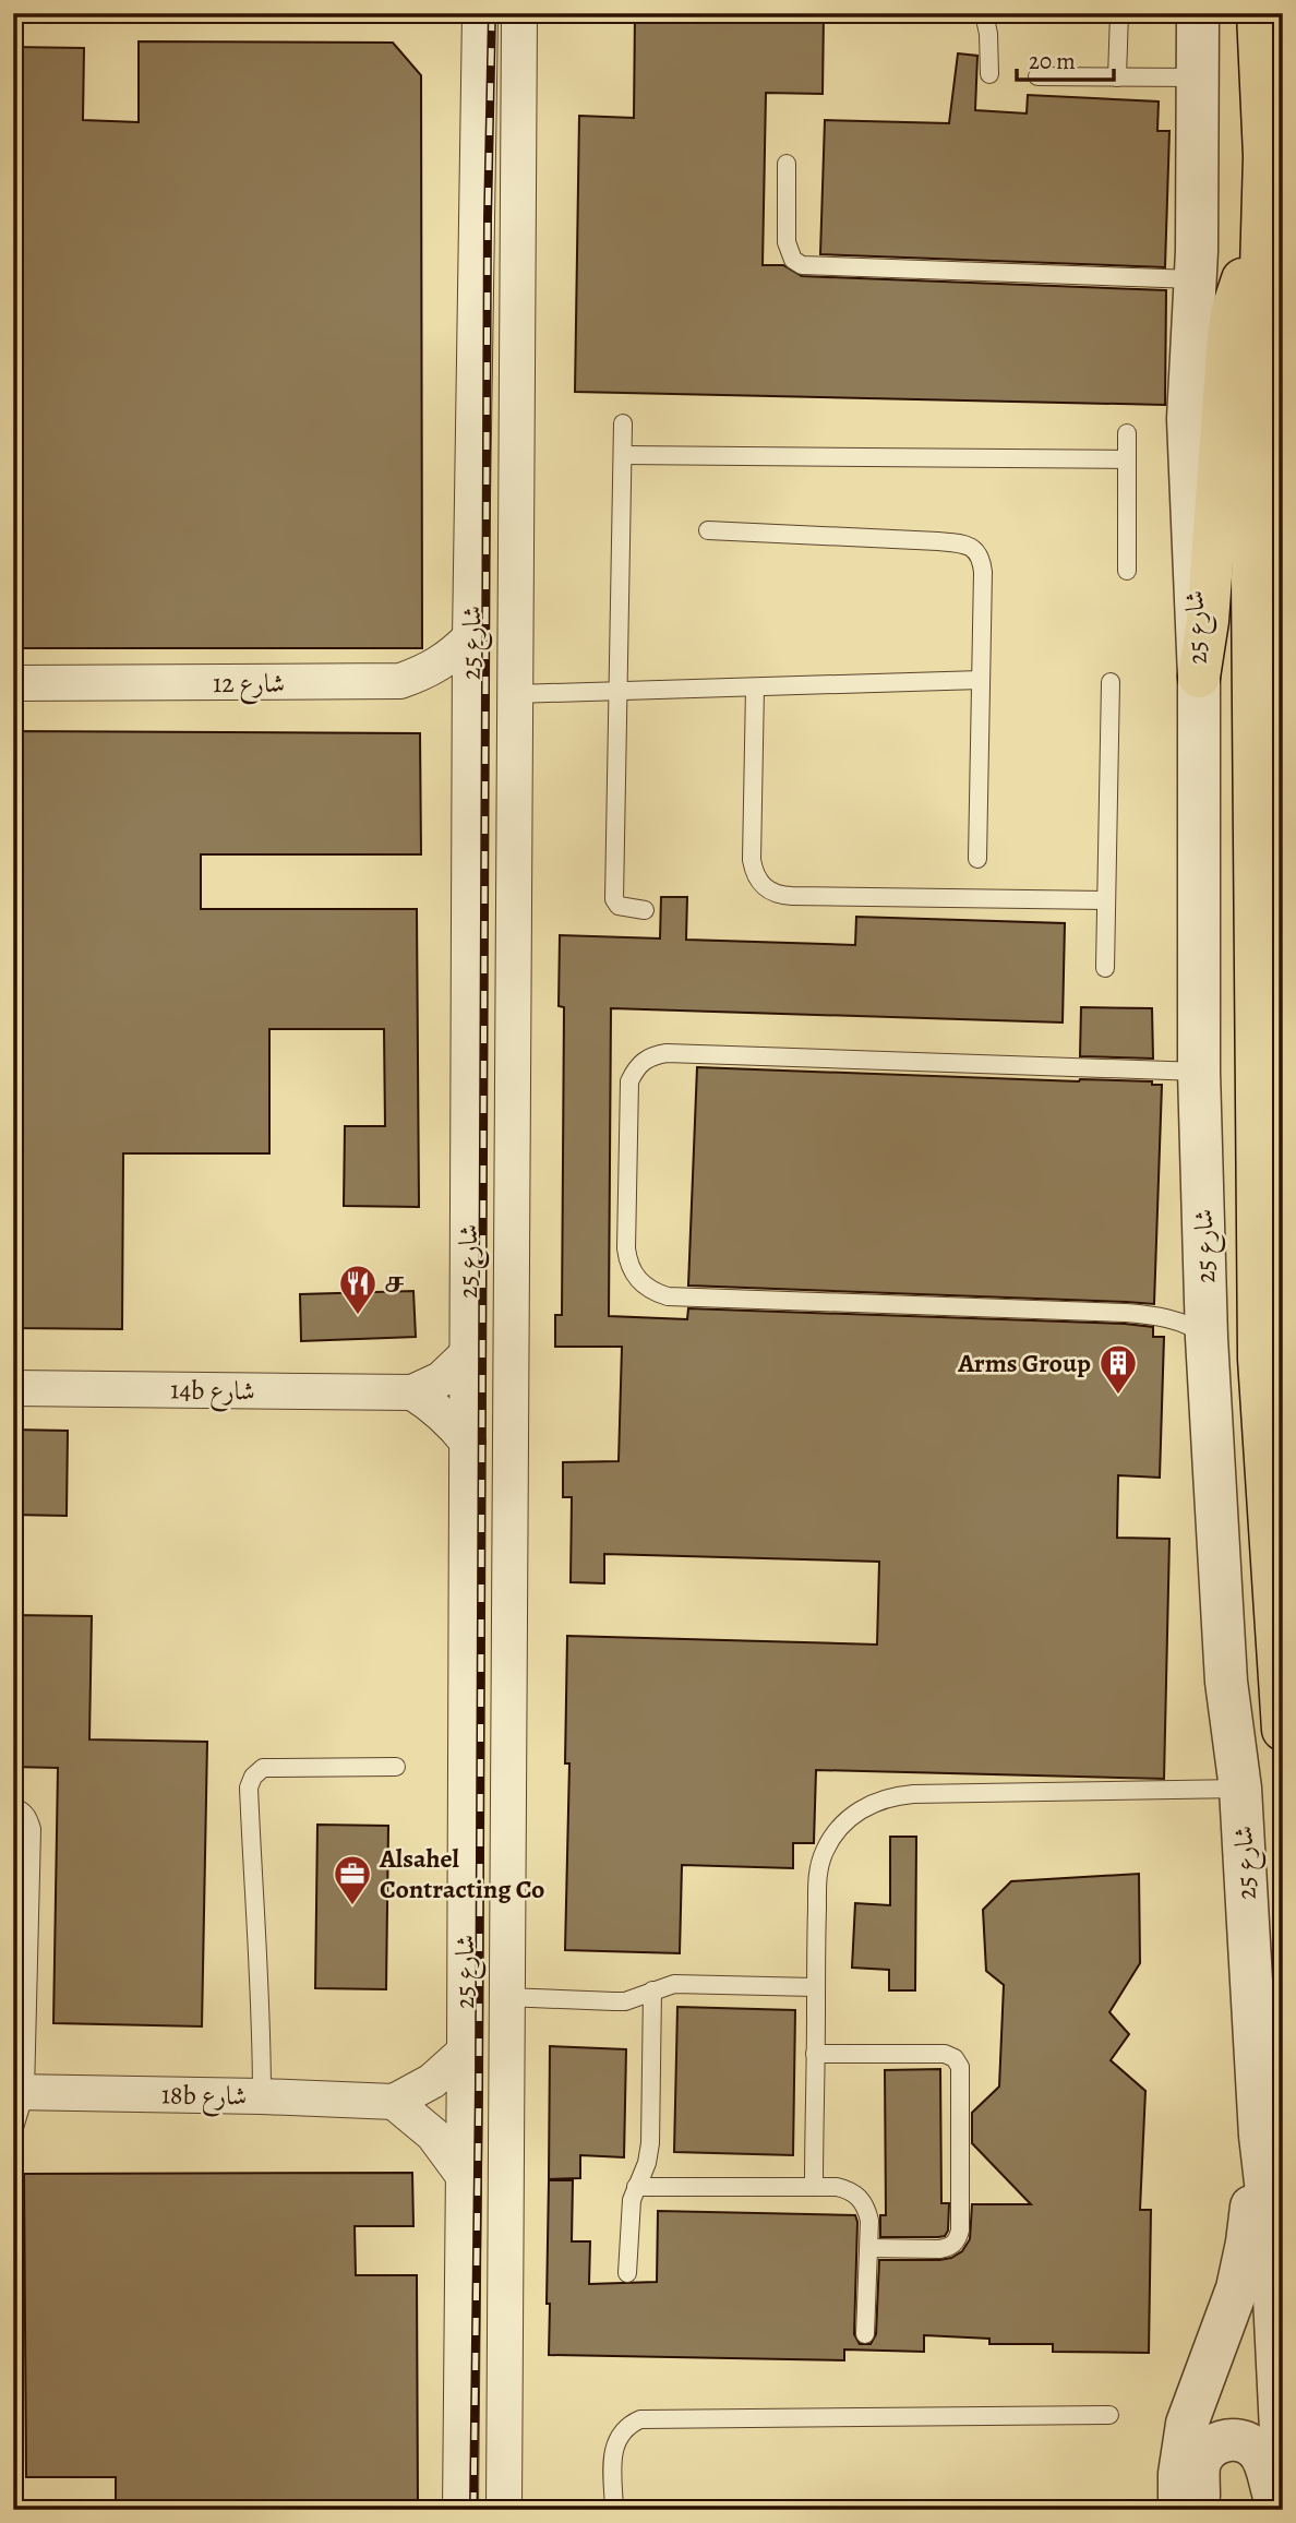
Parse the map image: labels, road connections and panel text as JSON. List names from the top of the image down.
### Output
{
  "streets": {
    "street": [
      "شارع 25",
      "شارع 12",
      "14b شارع",
      "18b شارع"
    ]
  },
  "crossings": [
    ["شارع 25", "شارع 12"],
    ["شارع 25", "14b شارع"]
  ],
  "places": {
    "restaurant": ["ச"],
    "building": ["Arms Group"],
    "office": ["Alsahel Contracting Co"]
  },
  "scale_bar": "20 m"
}
